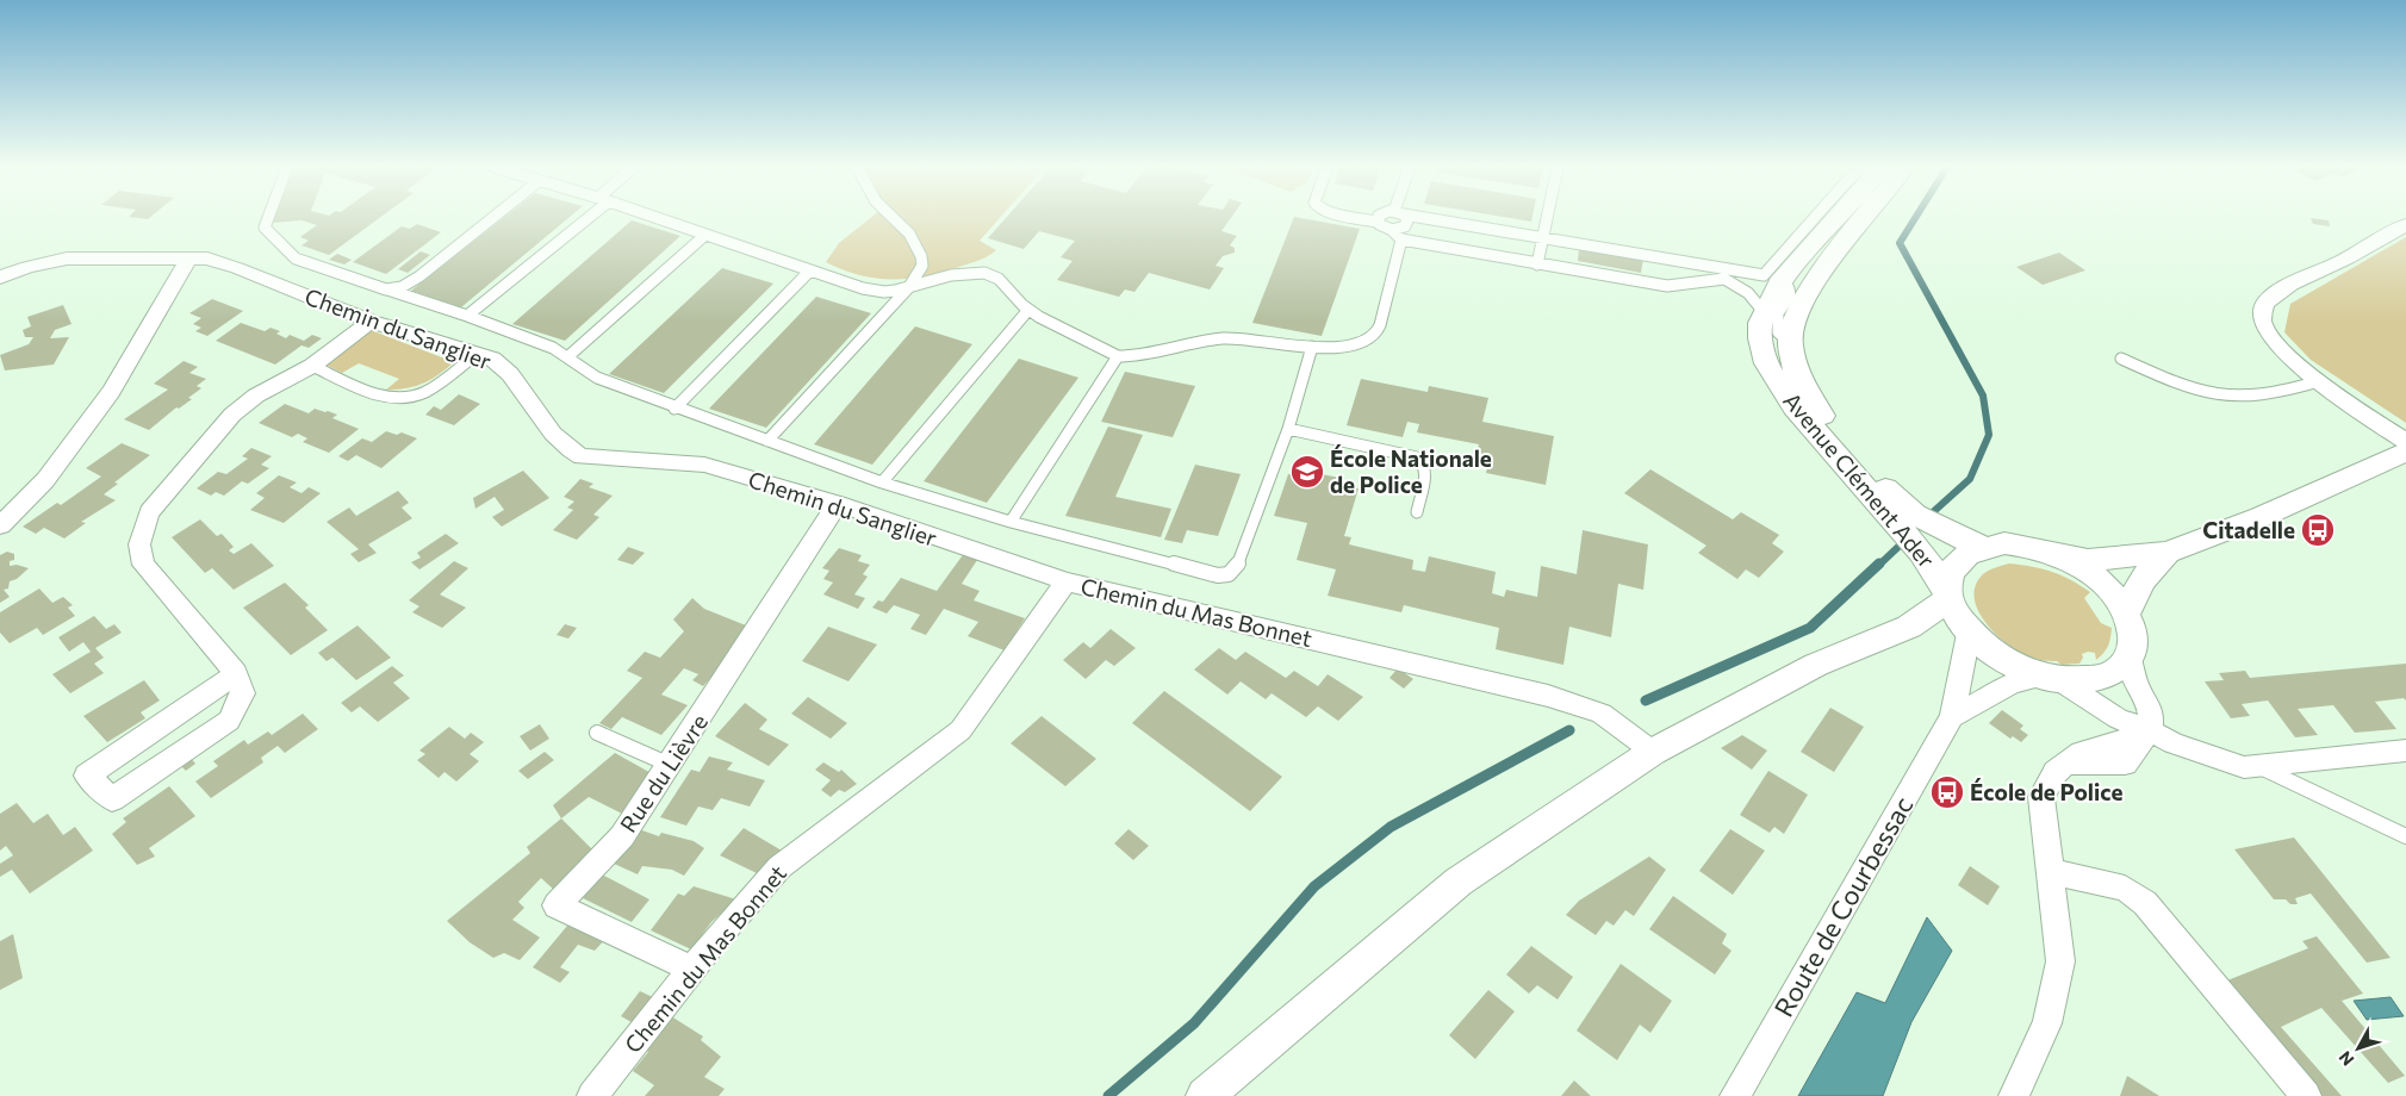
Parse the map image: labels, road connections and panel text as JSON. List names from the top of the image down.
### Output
{
  "streets": {
    "street": [
      "Chemin du Sanglier",
      "Avenue Clément Ader",
      "Chemin du Mas Bonnet",
      "Rue du Lièvre",
      "Route de Courbessac"
    ]
  },
  "crossings": [
    ["Chemin du Sanglier", "Chemin du Mas Bonnet"],
    ["Chemin du Sanglier", "Rue du Lièvre"],
    ["Avenue Clément Ader", "Route de Courbessac"],
    ["Chemin du Mas Bonnet", "Rue du Lièvre"]
  ],
  "places": {
    "school or university": ["École Nationale de Police"],
    "bus stop": ["Citadelle", "École de Police"]
  },
  "north": "bottom left"
}
